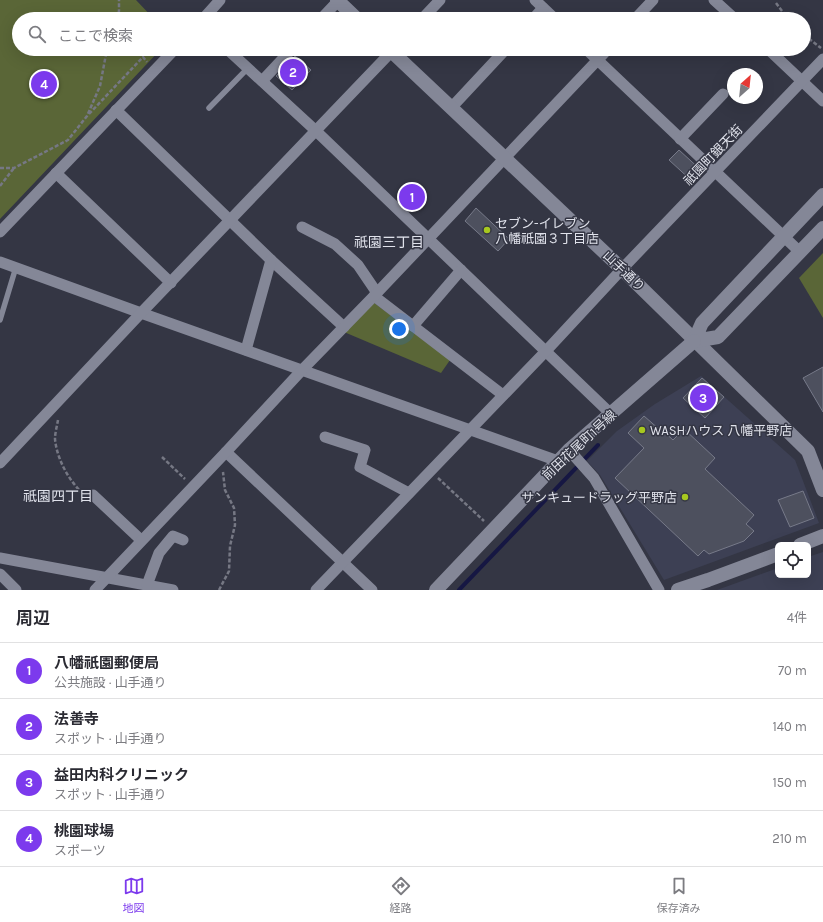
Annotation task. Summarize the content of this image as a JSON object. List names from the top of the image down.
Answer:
{
  "streets": {
    "street": ["祇園町銀天街", "山手通り", "前田花尾町1号線"]
  },
  "crossings": [
    ["祇園町銀天街", "山手通り"],
    ["山手通り", "前田花尾町1号線"]
  ],
  "districts": ["祇園三丁目", "祇園四丁目"],
  "places": ["セブン-イレブン 八幡祇園３丁目店", "WASHハウス 八幡平野店", "サンキュードラッグ平野店"],
  "north": "top right",
  "page": {
    "search": "ここで検索",
    "pins": [
      "2",
      "4",
      "1",
      "3"
    ],
    "heading": ["周辺", "4件"],
    "list": [
      {
        "mark": "1",
        "name": "八幡祇園郵便局",
        "note": "公共施設 · 山手通り",
        "value": "70 m"
      },
      {
        "mark": "2",
        "name": "法善寺",
        "note": "スポット · 山手通り",
        "value": "140 m"
      },
      {
        "mark": "3",
        "name": "益田内科クリニック",
        "note": "スポット · 山手通り",
        "value": "150 m"
      },
      {
        "mark": "4",
        "name": "桃園球場",
        "note": "スポーツ",
        "value": "210 m"
      }
    ],
    "nav": ["地図", "経路", "保存済み"]
  }
}
